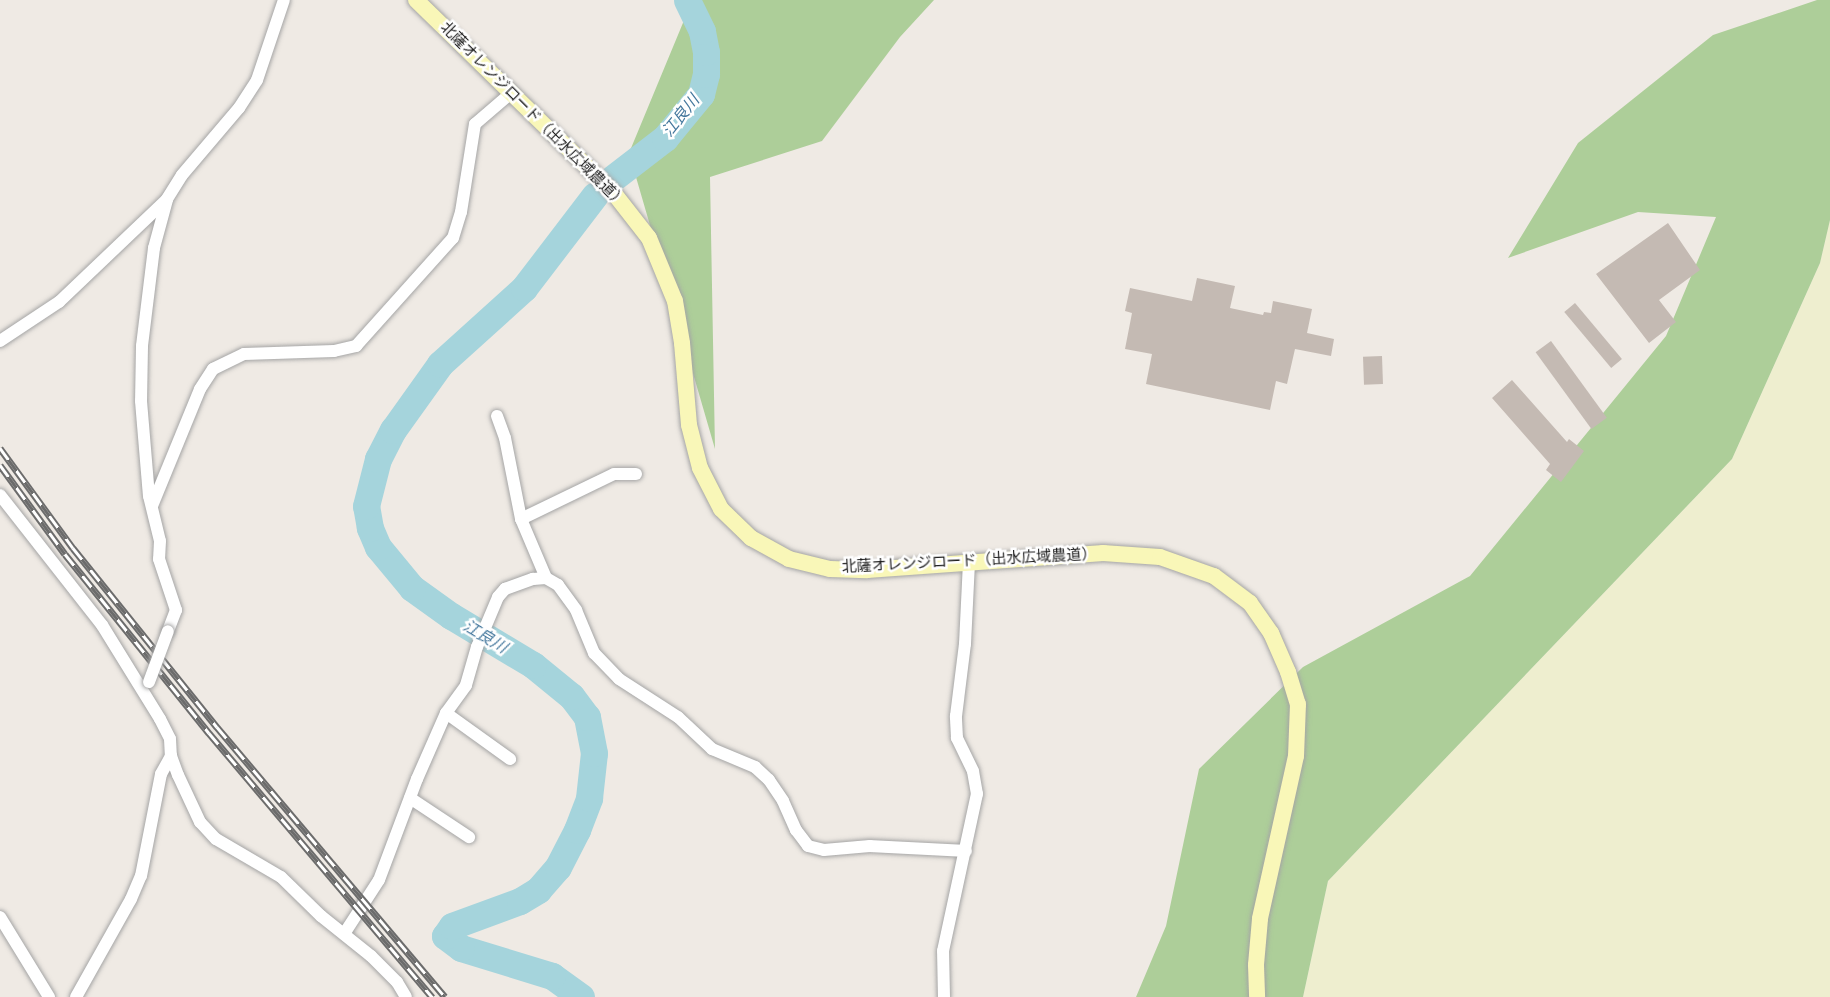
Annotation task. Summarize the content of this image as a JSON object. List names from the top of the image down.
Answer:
{
  "streets": {
    "street": ["北薩オレンジロード（出水広域農道）"]
  },
  "water": ["江良川"]
}
